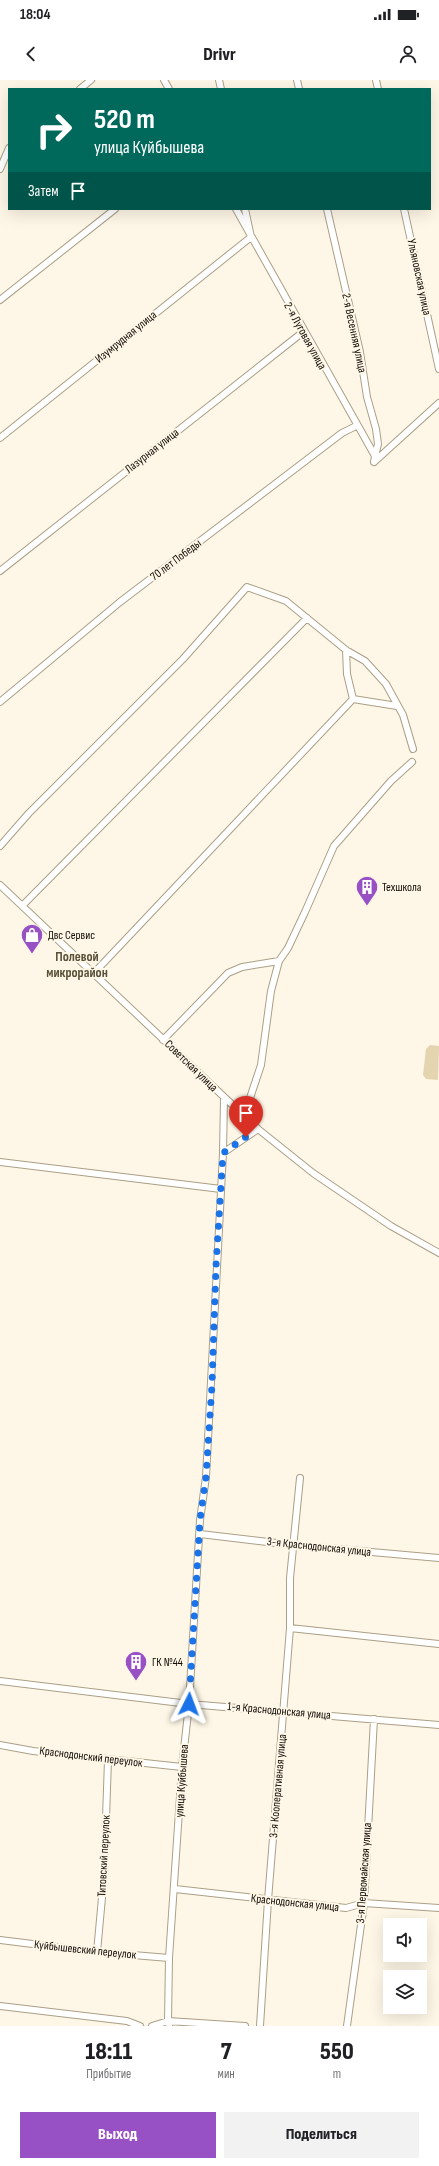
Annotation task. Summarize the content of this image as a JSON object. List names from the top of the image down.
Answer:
{
  "streets": {
    "street": [
      "Ульяновская улица",
      "2-я Весенняя улица",
      "2-я Луговая улица",
      "Изумрудная улица",
      "Лазурная улица",
      "70 лет Победы",
      "Советская улица",
      "3-я Краснодонская улица",
      "1-я Краснодонская улица",
      "Краснодонский переулок",
      "улица Куйбышева",
      "3-я Кооперативная улица",
      "Титовский переулок",
      "3-я Первомайская улица",
      "Краснодонская улица",
      "Куйбышевский переулок"
    ]
  },
  "crossings": [
    ["2-я Весенняя улица", "2-я Луговая улица"],
    ["2-я Луговая улица", "Изумрудная улица"],
    ["2-я Луговая улица", "Лазурная улица"],
    ["2-я Луговая улица", "70 лет Победы"],
    ["Советская улица", "улица Куйбышева"],
    ["3-я Краснодонская улица", "улица Куйбышева"],
    ["3-я Краснодонская улица", "3-я Кооперативная улица"],
    ["1-я Краснодонская улица", "улица Куйбышева"],
    ["1-я Краснодонская улица", "3-я Кооперативная улица"],
    ["1-я Краснодонская улица", "3-я Первомайская улица"],
    ["Краснодонский переулок", "улица Куйбышева"],
    ["Краснодонский переулок", "Титовский переулок"],
    ["улица Куйбышева", "Краснодонская улица"],
    ["улица Куйбышева", "Куйбышевский переулок"],
    ["3-я Кооперативная улица", "Краснодонская улица"],
    ["Титовский переулок", "Куйбышевский переулок"],
    ["3-я Первомайская улица", "Краснодонская улица"]
  ],
  "districts": ["Полевой микрорайон"],
  "places": {
    "building": ["Техшкола", "ГК №44"],
    "shop": ["Двс Сервис"]
  },
  "page": {
    "status": "18:04",
    "header": "Drivr",
    "turn": ["520 m", "улица Куйбышева"],
    "then": "Затем",
    "eta": [
      "18:11",
      "Прибытие",
      "7",
      "мин",
      "550",
      "m"
    ],
    "buttons": ["Выход", "Поделиться"]
  }
}
